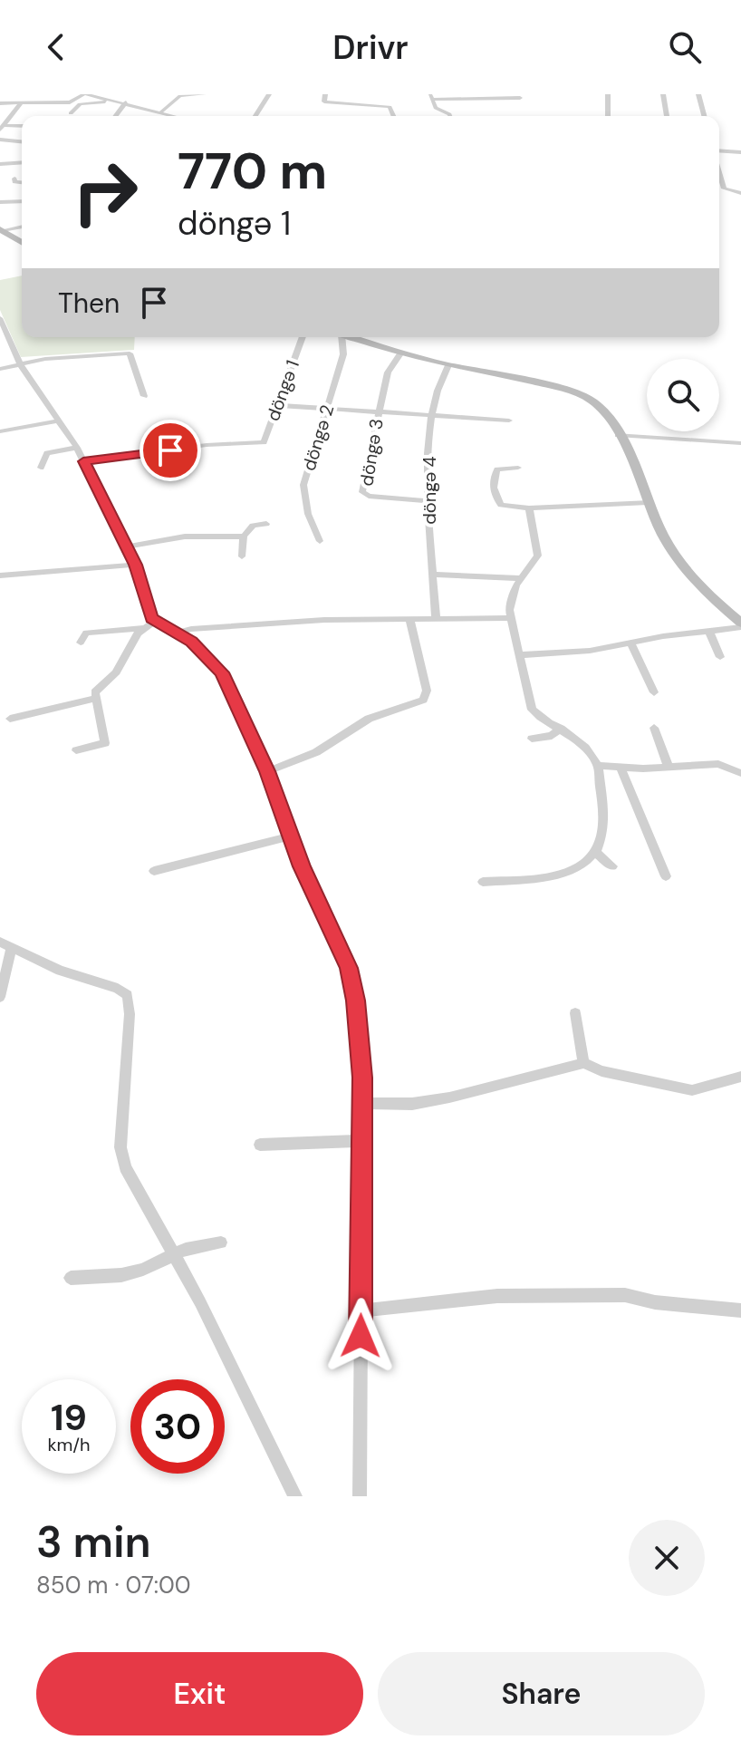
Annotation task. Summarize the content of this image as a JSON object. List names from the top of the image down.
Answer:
{
  "streets": {
    "street": [
      "döngə 1",
      "döngə 2",
      "döngə 3",
      "döngə 4"
    ]
  },
  "crossings": [
    ["döngə 3", "döngə 4"]
  ],
  "page": {
    "header": "Drivr",
    "turn": ["770 m", "döngə 1"],
    "then": "Then",
    "speed": "19 km/h",
    "limit": "30",
    "heading": ["3 min", "850 m · 07:00"],
    "buttons": ["Exit", "Share"]
  }
}
